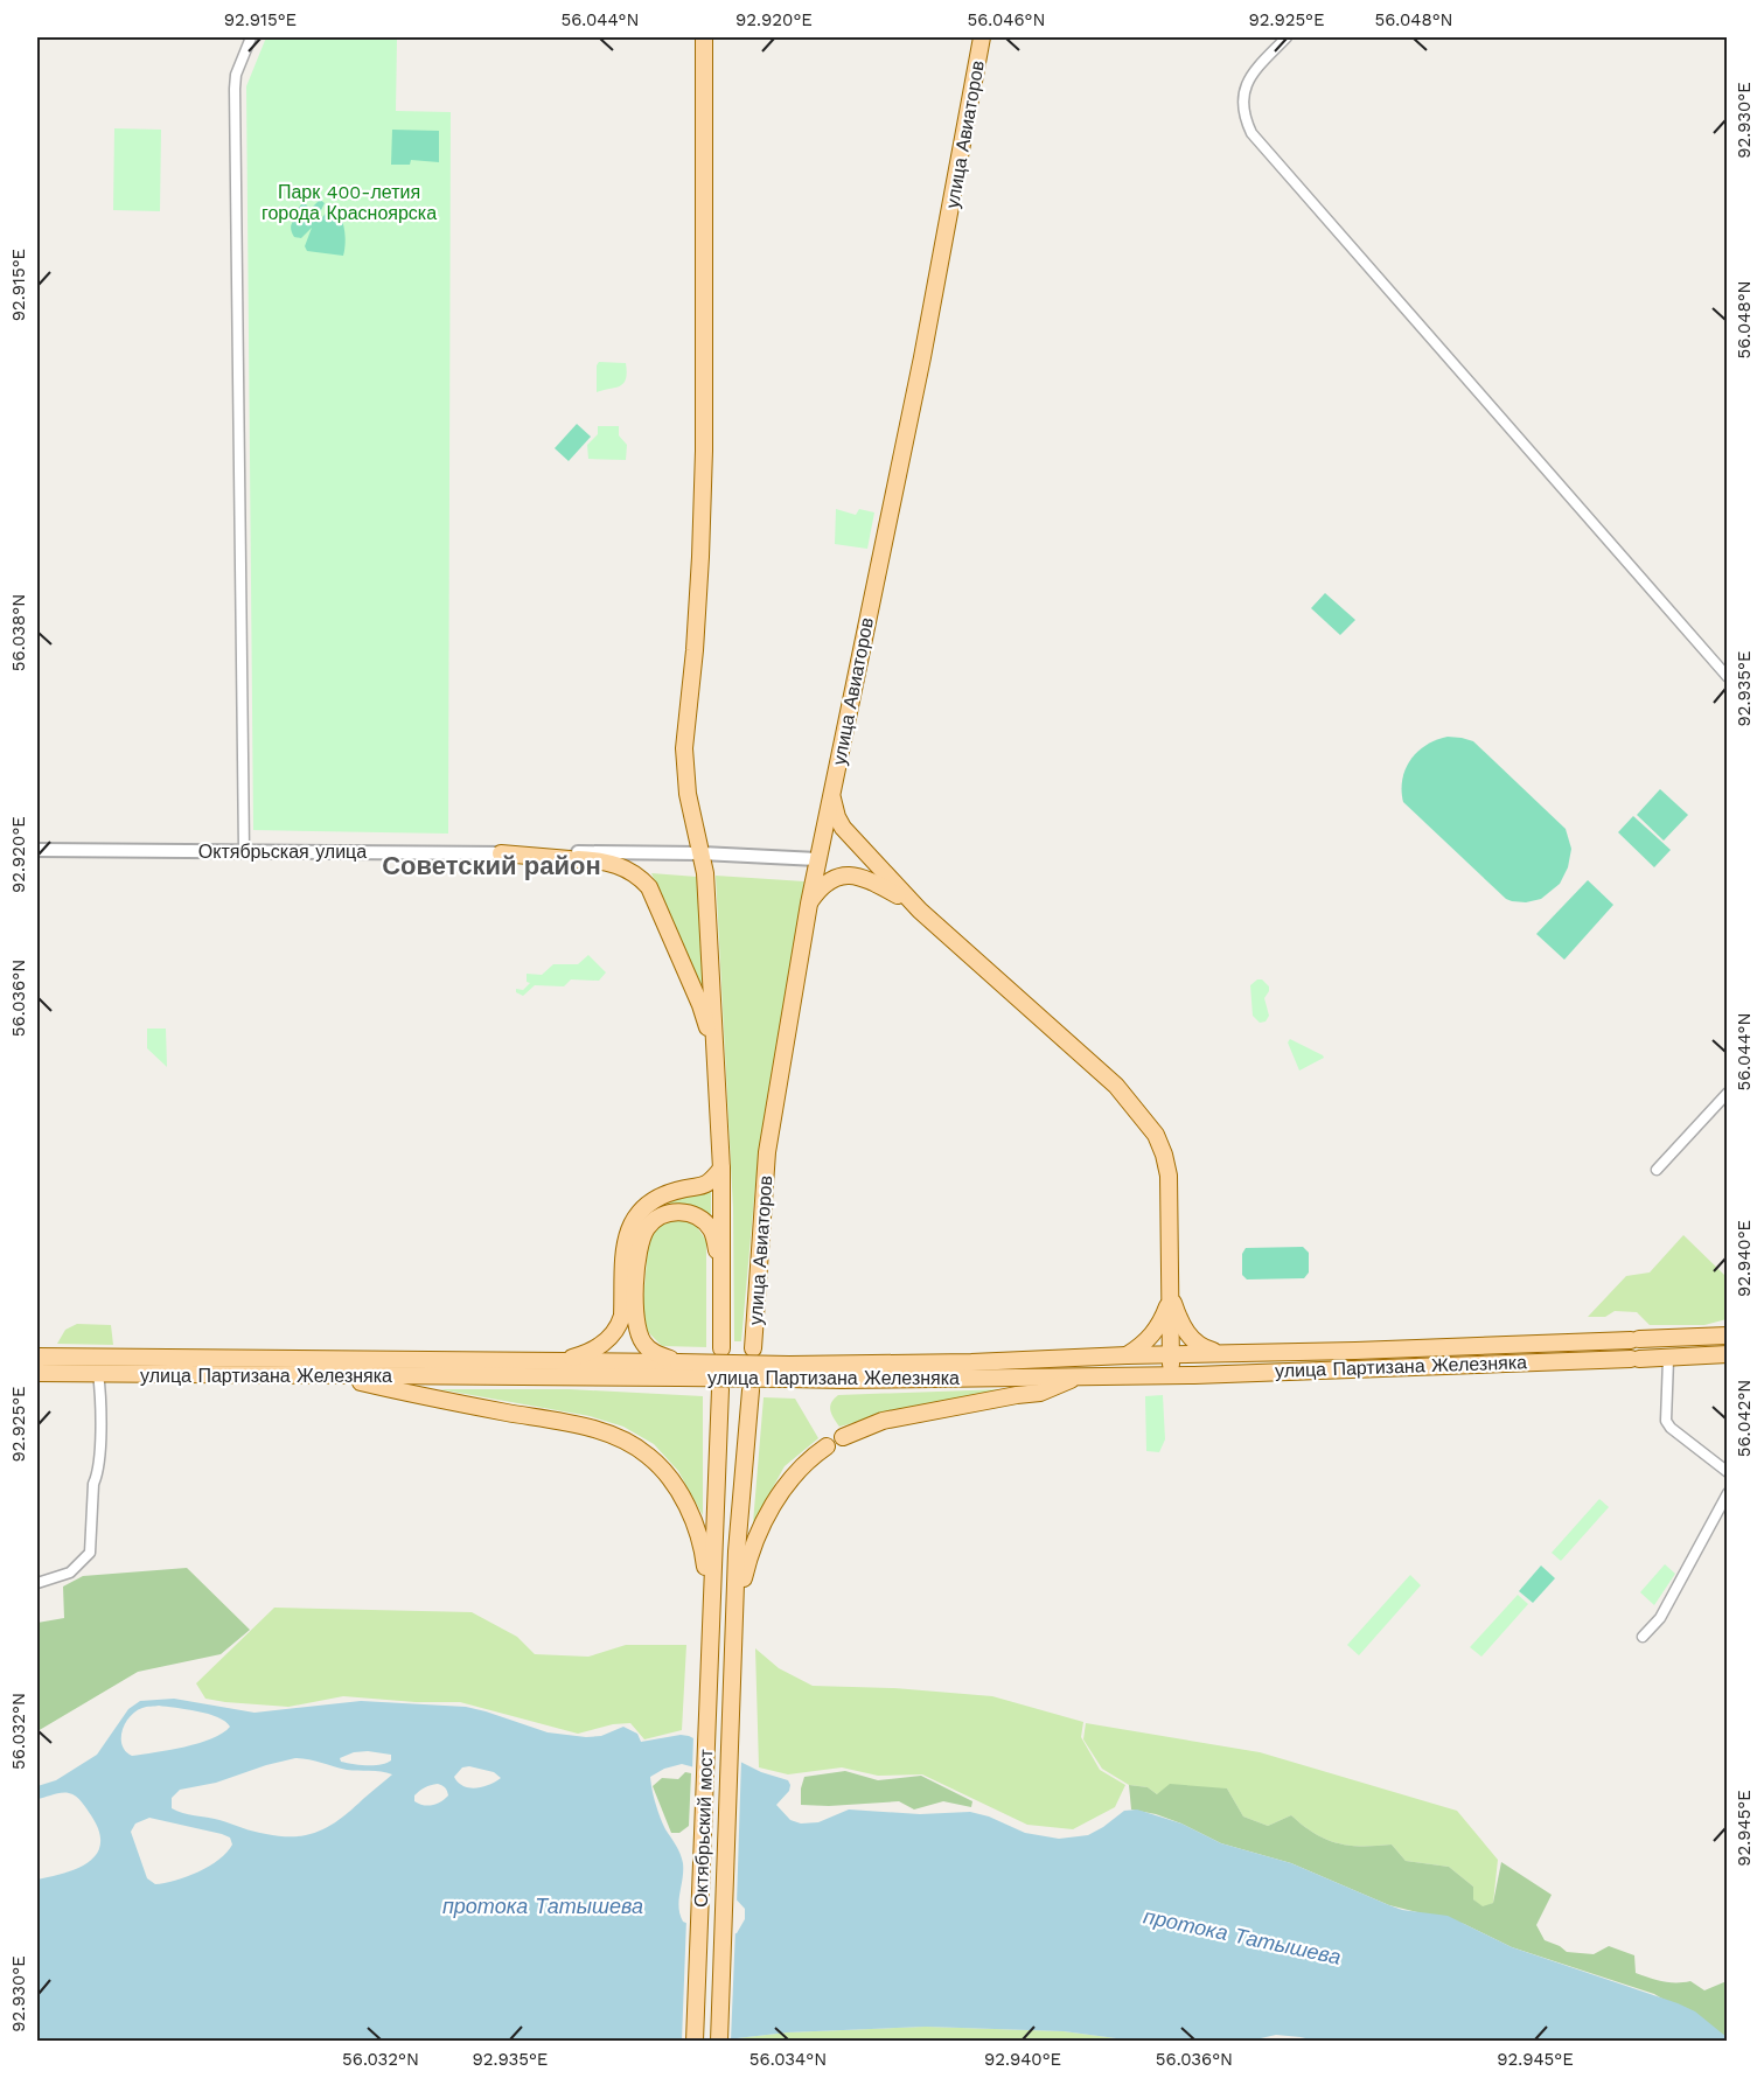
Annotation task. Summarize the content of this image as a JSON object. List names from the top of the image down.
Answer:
{
  "streets": {
    "main road": ["улица Авиаторов", "улица Партизана Железняка", "Октябрьский мост"],
    "street": ["Октябрьская улица"]
  },
  "districts": ["Советский район"],
  "water": ["протока Татышева"],
  "parks": ["Парк 400-летия города Красноярска"],
  "coordinates": [
    "92.915°E",
    "56.044°N",
    "92.920°E",
    "56.046°N",
    "92.925°E",
    "56.048°N",
    "92.930°E",
    "56.038°N",
    "92.935°E",
    "56.036°N",
    "92.940°E",
    "56.042°N",
    "56.032°N",
    "92.945°E",
    "56.034°N"
  ]
}
